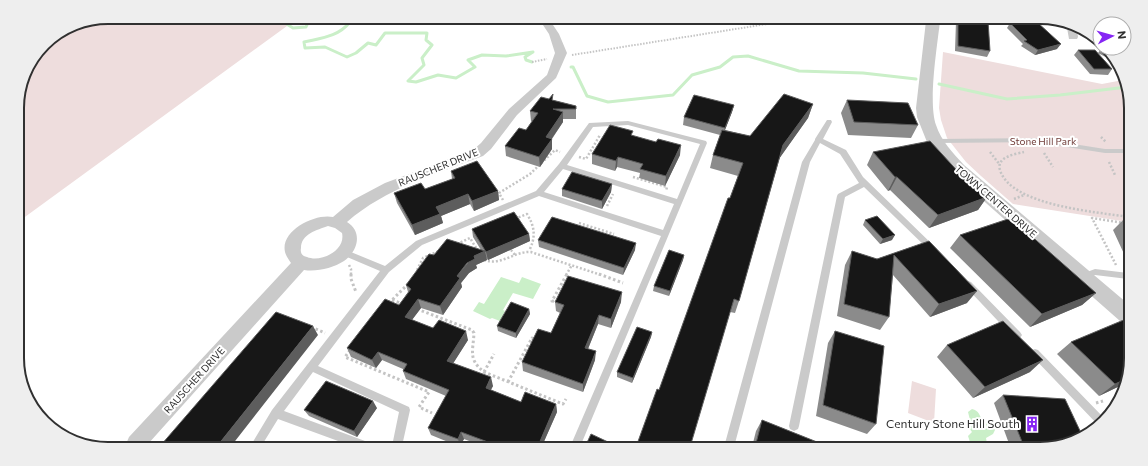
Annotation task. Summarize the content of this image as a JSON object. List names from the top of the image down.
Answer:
{
  "streets": {
    "street": ["RAUSCHER DRIVE", "TOWN CENTER DRIVE"]
  },
  "parks": ["Stone Hill Park"],
  "places": {
    "building": ["Century Stone Hill South"]
  },
  "north": "right"
}
